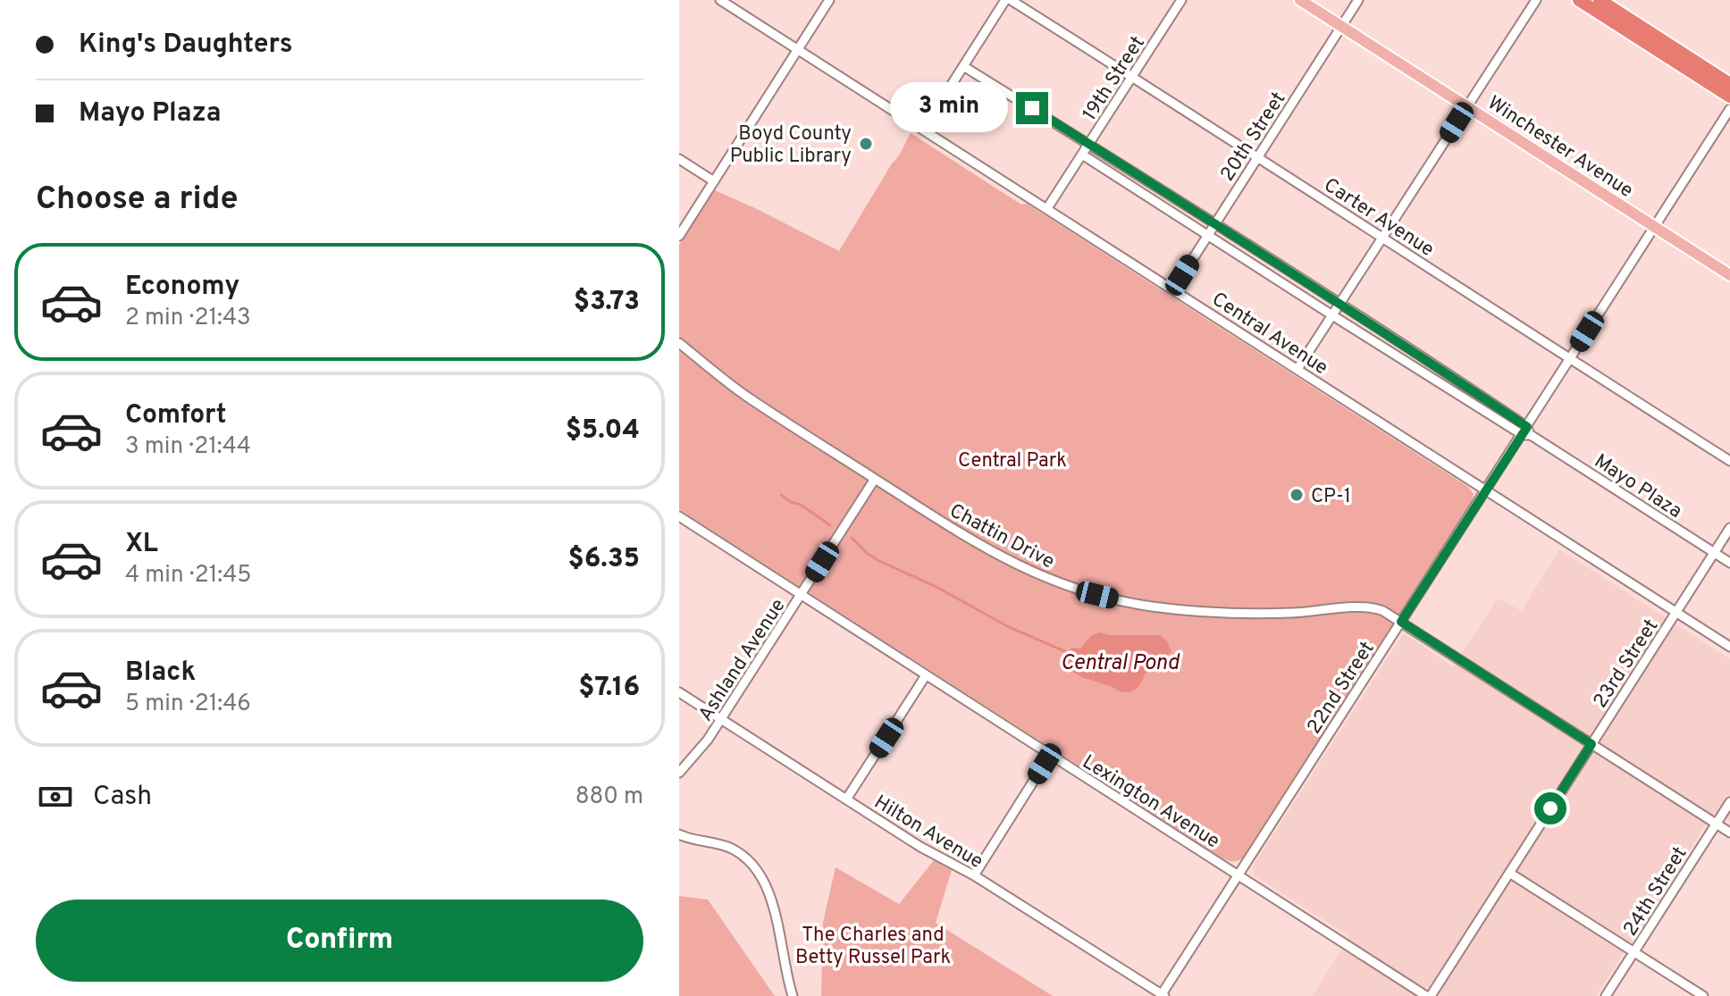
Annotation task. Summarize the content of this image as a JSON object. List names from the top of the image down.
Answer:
{
  "streets": {
    "main road": ["Winchester Avenue"],
    "street": [
      "19th Street",
      "20th Street",
      "Carter Avenue",
      "Central Avenue",
      "Mayo Plaza",
      "Chattin Drive",
      "Ashland Avenue",
      "23rd Street",
      "22nd Street",
      "Lexington Avenue",
      "Hilton Avenue",
      "24th Street"
    ]
  },
  "crossings": [
    ["19th Street", "Carter Avenue"],
    ["19th Street", "Central Avenue"],
    ["19th Street", "Mayo Plaza"],
    ["20th Street", "Winchester Avenue"],
    ["20th Street", "Carter Avenue"],
    ["20th Street", "Central Avenue"],
    ["20th Street", "Mayo Plaza"],
    ["Winchester Avenue", "22nd Street"],
    ["Carter Avenue", "22nd Street"],
    ["Central Avenue", "23rd Street"],
    ["Central Avenue", "22nd Street"],
    ["Mayo Plaza", "23rd Street"],
    ["Mayo Plaza", "22nd Street"],
    ["Chattin Drive", "Ashland Avenue"],
    ["Chattin Drive", "23rd Street"],
    ["Chattin Drive", "22nd Street"],
    ["Chattin Drive", "24th Street"],
    ["Ashland Avenue", "Lexington Avenue"],
    ["Ashland Avenue", "Hilton Avenue"],
    ["23rd Street", "Lexington Avenue"],
    ["22nd Street", "Lexington Avenue"],
    ["22nd Street", "Hilton Avenue"]
  ],
  "water": ["Central Pond"],
  "parks": ["Central Park", "The Charles and Betty Russel Park"],
  "places": ["Boyd County Public Library", "CP-1"],
  "page": {
    "banner": ["King's Daughters", "Mayo Plaza"],
    "bubble": "3 min",
    "heading": "Choose a ride",
    "list": [
      {
        "name": "Economy",
        "note": "2 min · 21:43",
        "value": "$3.73"
      },
      {
        "name": "Comfort",
        "note": "3 min · 21:44",
        "value": "$5.04"
      },
      {
        "name": "XL",
        "note": "4 min · 21:45",
        "value": "$6.35"
      },
      {
        "name": "Black",
        "note": "5 min · 21:46",
        "value": "$7.16"
      }
    ],
    "pay": ["Cash", "880 m"],
    "buttons": "Confirm"
  }
}
